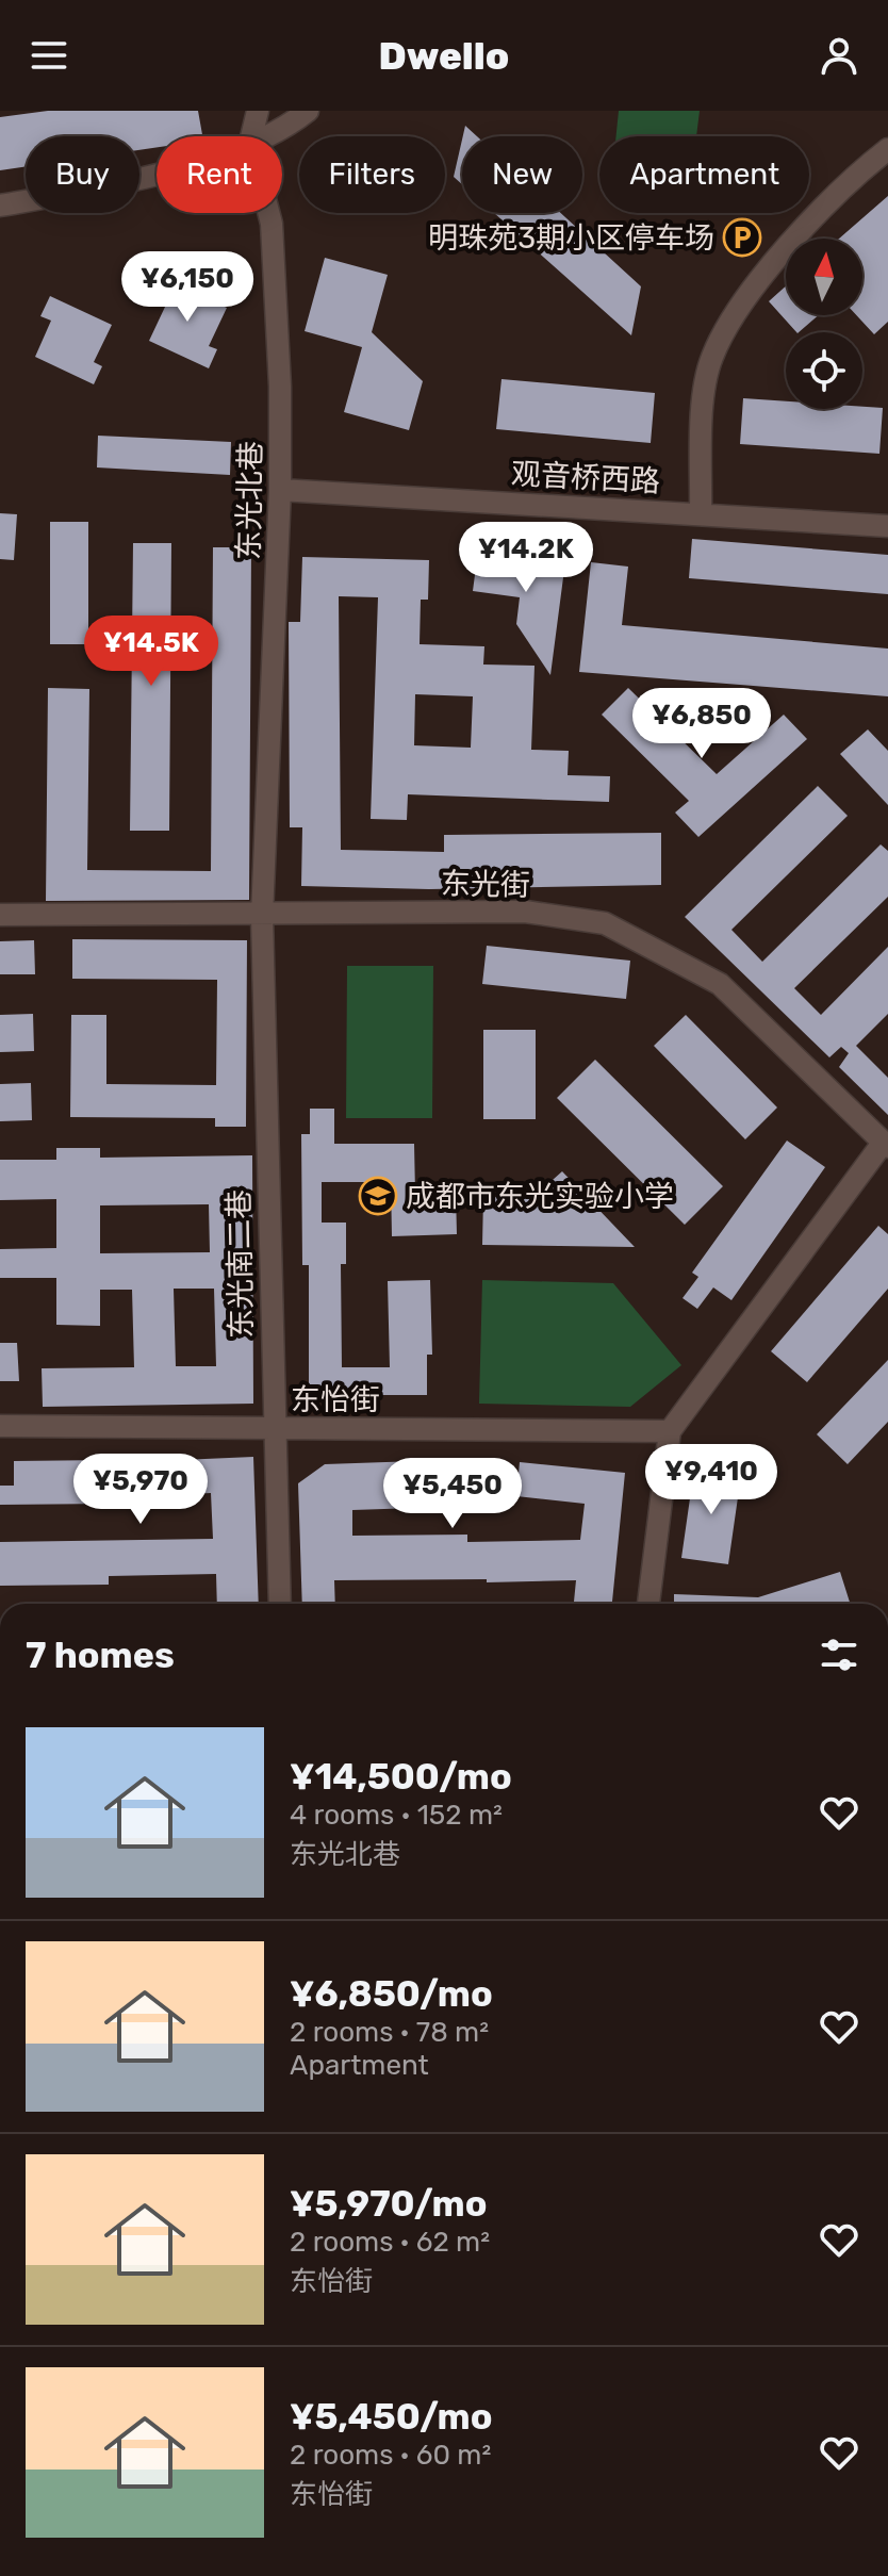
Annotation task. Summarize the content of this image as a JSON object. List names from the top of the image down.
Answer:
{
  "streets": {
    "street": [
      "观音桥西路",
      "东光北巷",
      "东光街",
      "东光南二巷",
      "东怡街"
    ]
  },
  "crossings": [
    ["观音桥西路", "东光北巷"],
    ["东光北巷", "东光街"],
    ["东光北巷", "东光南二巷"],
    ["东光街", "东光南二巷"],
    ["东光南二巷", "东怡街"]
  ],
  "places": {
    "parking": ["明珠苑3期小区停车场"],
    "school or university": ["成都市东光实验小学"]
  },
  "north": "top",
  "page": {
    "header": "Dwello",
    "chip": [
      "Buy",
      "Rent",
      "Filters",
      "New",
      "Apartment"
    ],
    "price": [
      "¥6,150",
      "¥14.2K",
      "¥14.5K",
      "¥6,850",
      "¥9,410",
      "¥5,970",
      "¥5,450"
    ],
    "heading": "7 homes",
    "list": [
      {
        "name": "¥14,500/mo",
        "note": "4 rooms · 152 m² · 东光北巷"
      },
      {
        "name": "¥6,850/mo",
        "note": "2 rooms · 78 m² · Apartment"
      },
      {
        "name": "¥5,970/mo",
        "note": "2 rooms · 62 m² · 东怡街"
      },
      {
        "name": "¥5,450/mo",
        "note": "2 rooms · 60 m² · 东怡街"
      }
    ]
  }
}
